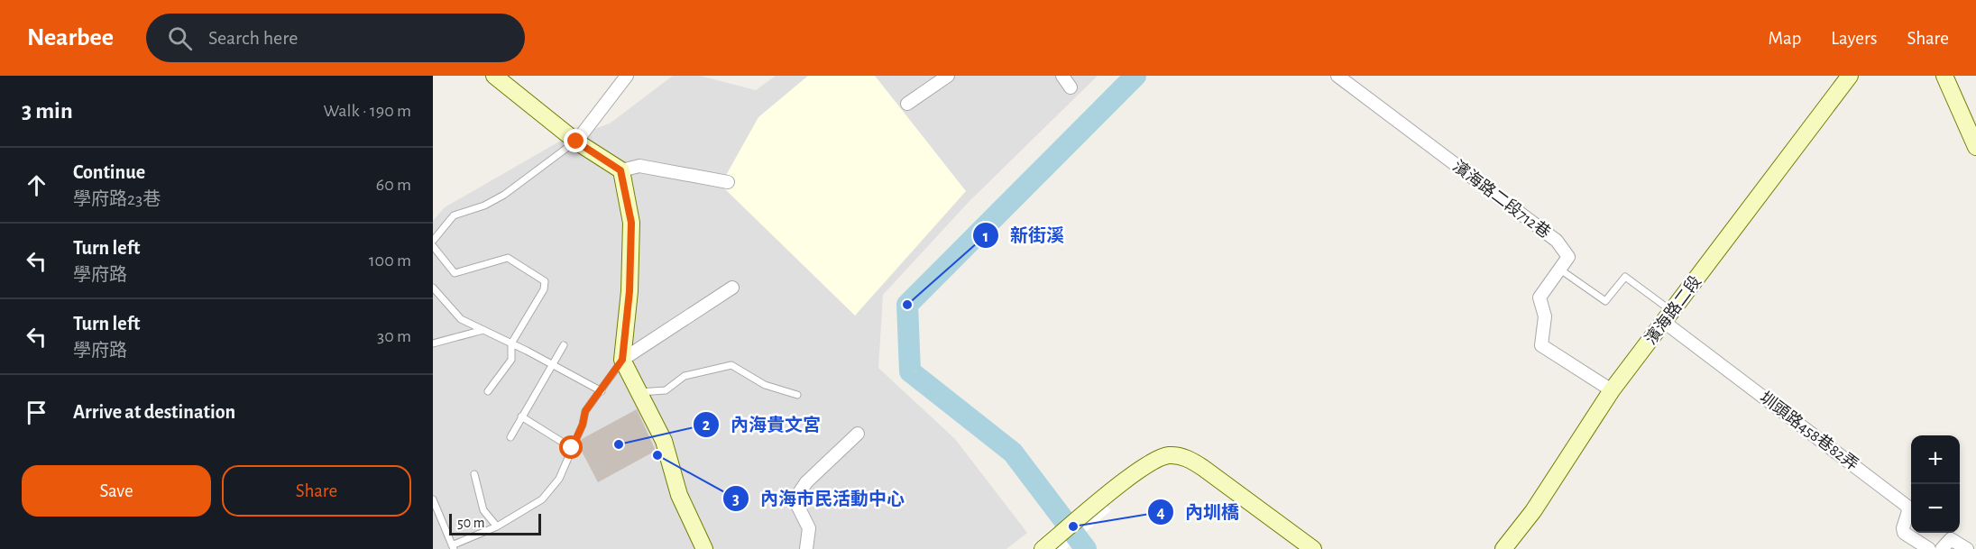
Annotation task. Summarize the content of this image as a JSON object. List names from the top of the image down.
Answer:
{
  "streets": {
    "street": ["濱海路二段712巷", "濱海路二段", "圳頭路458巷82弄"]
  },
  "crossings": [
    ["濱海路二段", "圳頭路458巷82弄"]
  ],
  "places": [
    "新街溪",
    "內海貴文宮",
    "內海市民活動中心",
    "內圳橋"
  ],
  "scale_bar": "50 m",
  "page": {
    "header": "Nearbee",
    "search": "Search here",
    "nav": ["Map", "Layers", "Share"],
    "heading": ["3 min", "Walk · 190 m"],
    "list": [
      ["Continue", "學府路23巷", "60 m"],
      ["Turn left", "學府路", "100 m"],
      ["Turn left", "學府路", "30 m"],
      "Arrive at destination"
    ],
    "map_buttons": ["+", "−"],
    "buttons": ["Save", "Share"],
    "scale": "50 m"
  }
}
